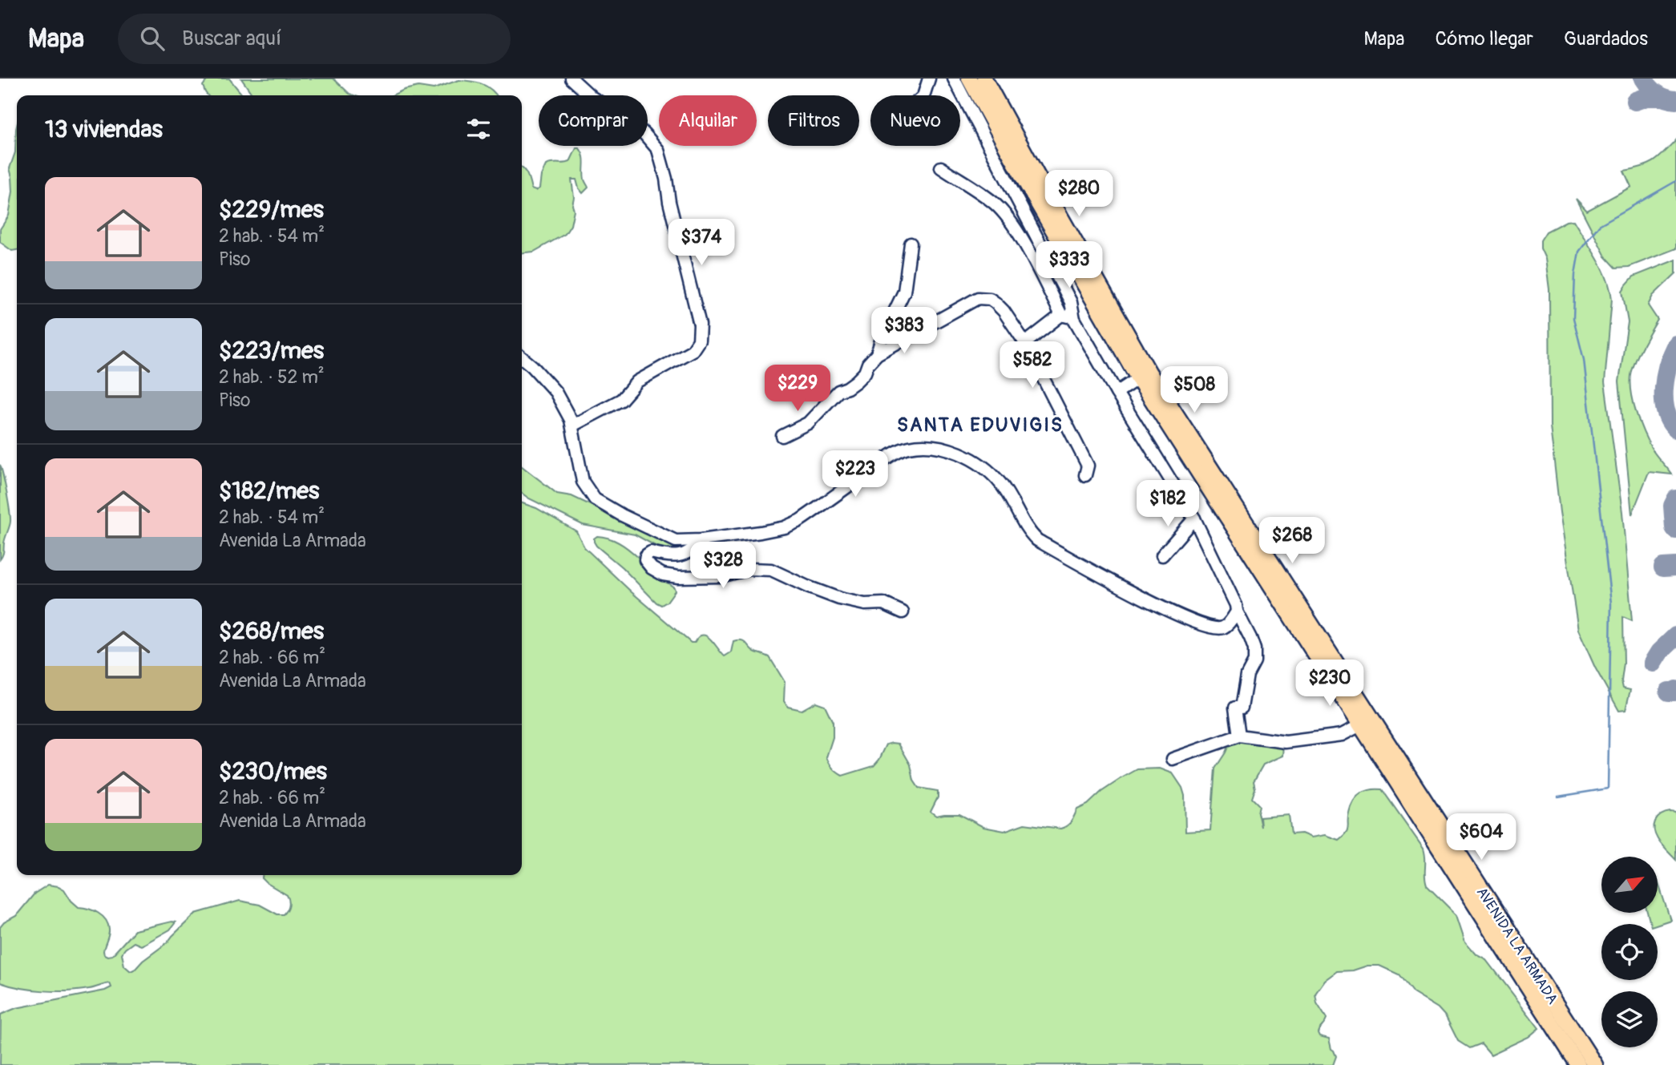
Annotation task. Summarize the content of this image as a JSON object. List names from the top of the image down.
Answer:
{
  "streets": {
    "main road": ["AVENIDA LA ARMADA"]
  },
  "districts": ["SANTA EDUVIGIS"],
  "north": "top right",
  "page": {
    "header": "Mapa",
    "search": "Buscar aquí",
    "nav": ["Mapa", "Cómo llegar", "Guardados"],
    "chip": [
      "Comprar",
      "Alquilar",
      "Filtros",
      "Nuevo"
    ],
    "heading": "13 viviendas",
    "list": [
      {
        "name": "$229/mes",
        "note": "2 hab. · 54 m² · Piso"
      },
      {
        "name": "$223/mes",
        "note": "2 hab. · 52 m² · Piso"
      },
      {
        "name": "$182/mes",
        "note": "2 hab. · 54 m² · Avenida La Armada"
      },
      {
        "name": "$268/mes",
        "note": "2 hab. · 66 m² · Avenida La Armada"
      },
      {
        "name": "$230/mes",
        "note": "2 hab. · 66 m² · Avenida La Armada"
      }
    ],
    "price": [
      "$280",
      "$374",
      "$333",
      "$383",
      "$582",
      "$229",
      "$508",
      "$223",
      "$182",
      "$268",
      "$328",
      "$230",
      "$604"
    ]
  }
}
